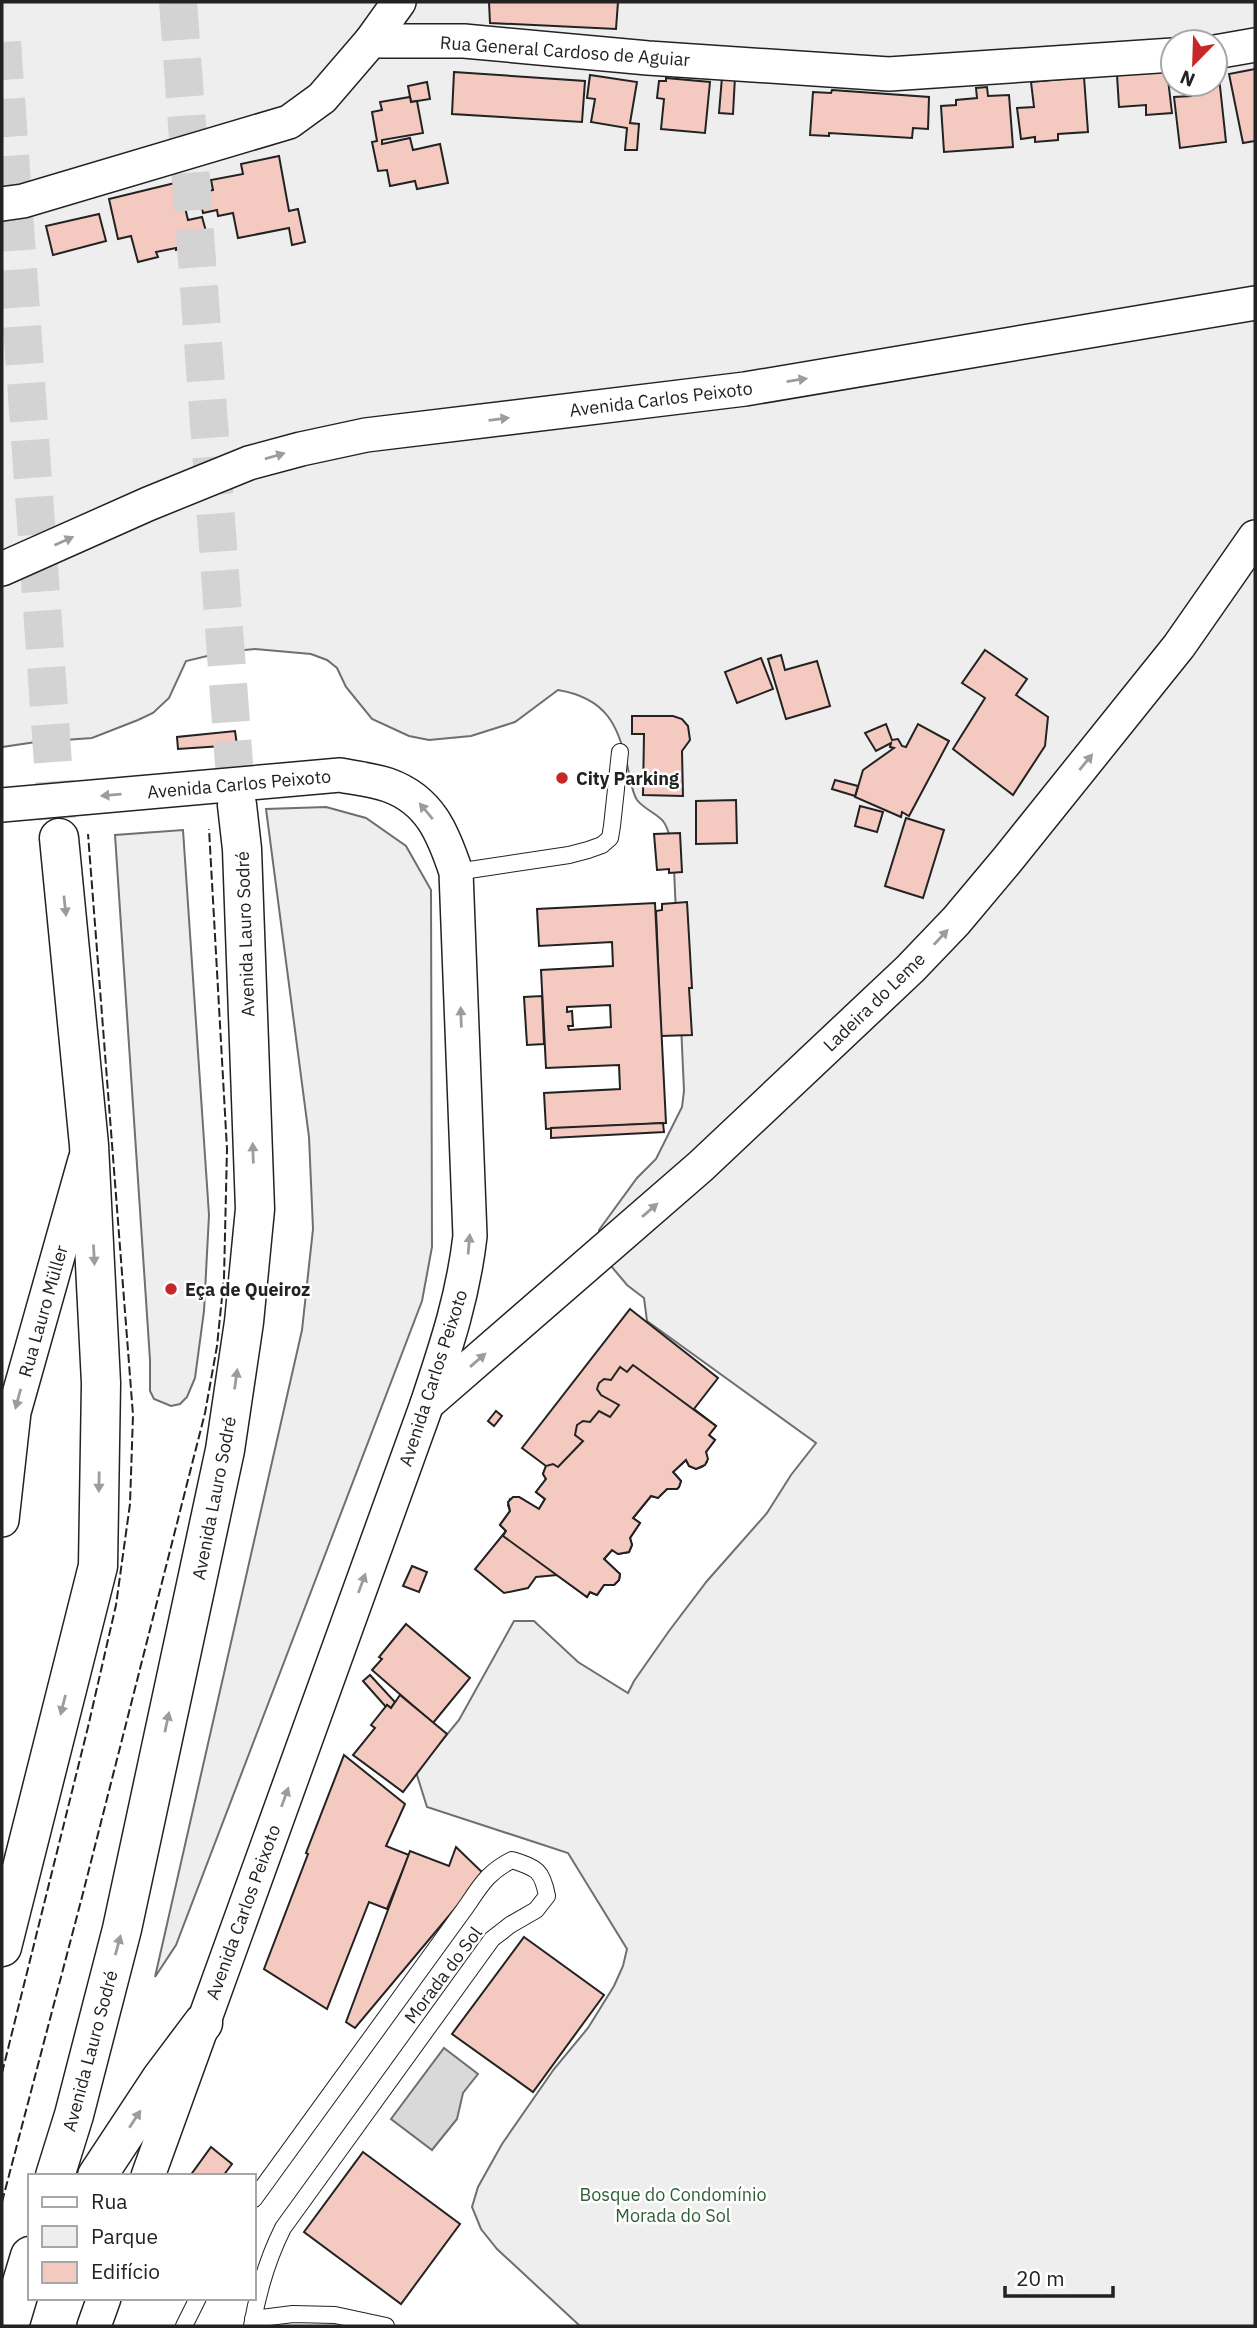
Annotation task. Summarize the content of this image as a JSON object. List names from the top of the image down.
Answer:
{
  "streets": {
    "highway": ["Avenida Lauro Sodré"],
    "street": [
      "Rua General Cardoso de Aguiar",
      "Avenida Carlos Peixoto",
      "Ladeira do Leme",
      "Rua Lauro Müller"
    ],
    "lane": ["Morada do Sol"]
  },
  "crossings": [
    ["Avenida Carlos Peixoto", "Ladeira do Leme"]
  ],
  "one_way": ["Ladeira do Leme", "Rua Lauro Müller"],
  "parks": ["Bosque do Condomínio Morada do Sol"],
  "places": ["City Parking", "Eça de Queiroz"],
  "legend": ["Rua", "Parque", "Edifício"],
  "scale_bar": "20 m",
  "north": "bottom left"
}
